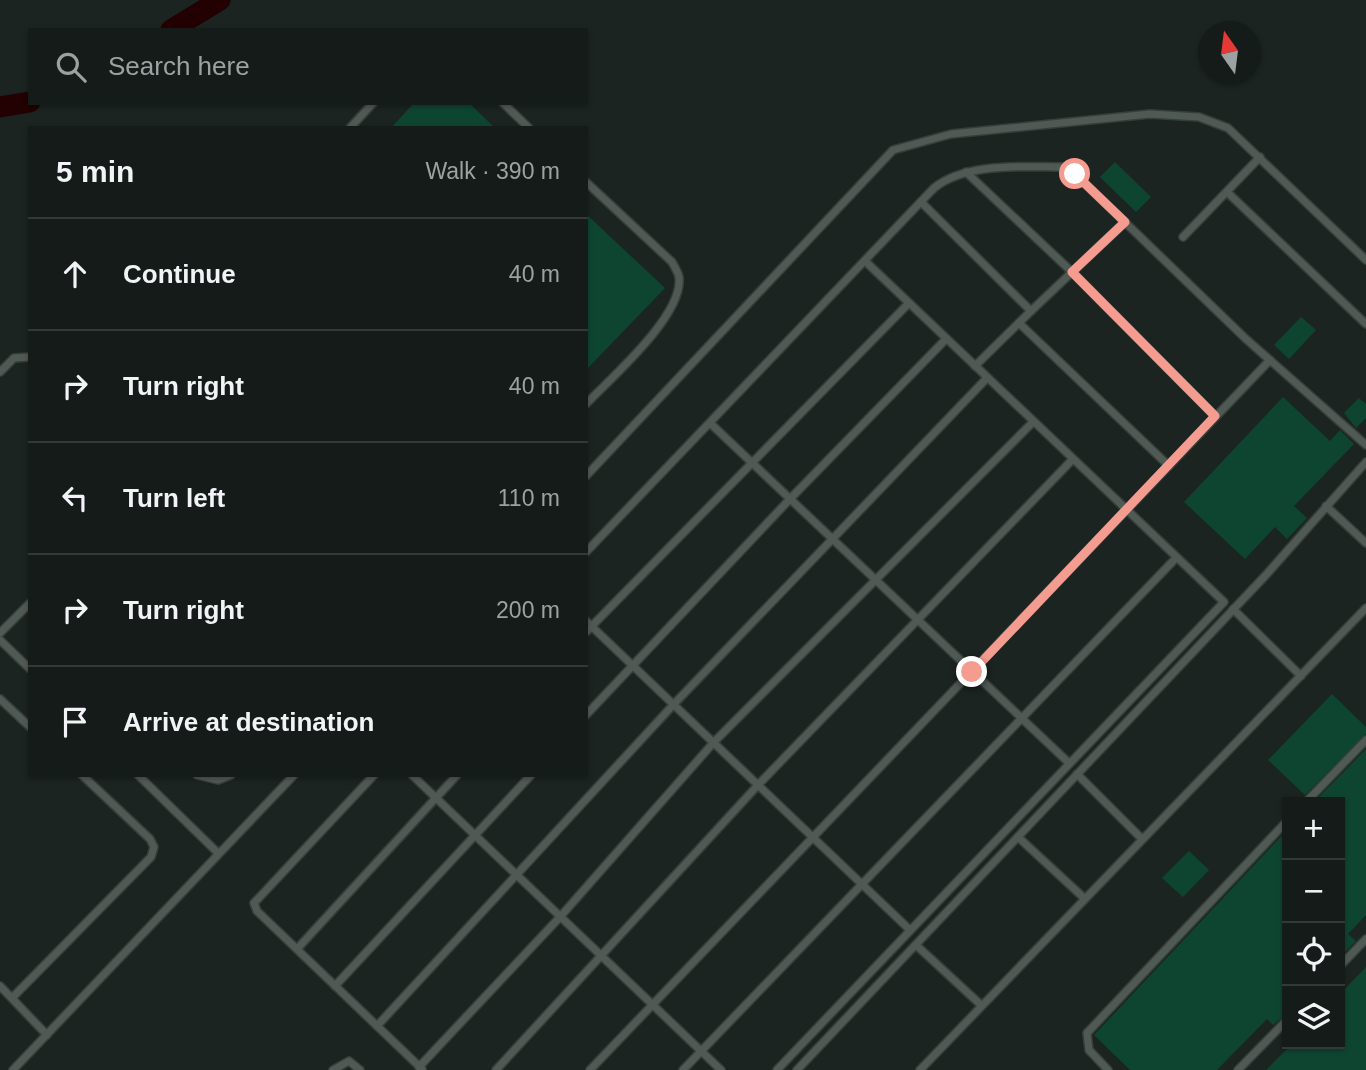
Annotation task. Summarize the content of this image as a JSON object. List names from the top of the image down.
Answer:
{
  "north": "top",
  "page": {
    "search": "Search here",
    "heading": ["5 min", "Walk · 390 m"],
    "list": [
      ["Continue", "40 m"],
      ["Turn right", "40 m"],
      ["Turn left", "110 m"],
      ["Turn right", "200 m"],
      "Arrive at destination"
    ],
    "map_buttons": ["+", "−"]
  }
}
